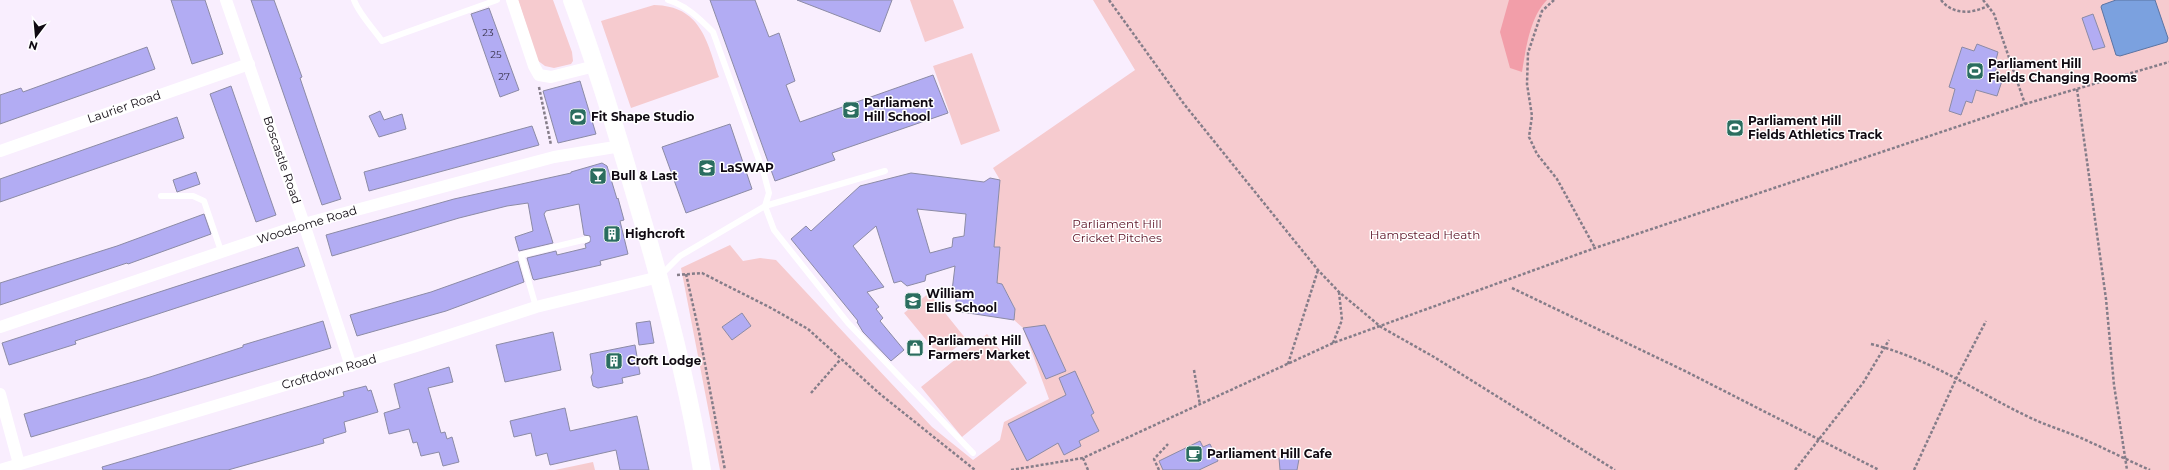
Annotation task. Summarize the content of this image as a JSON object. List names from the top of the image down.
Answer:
{
  "streets": {
    "street": [
      "Laurier Road",
      "Boscastle Road",
      "Woodsome Road",
      "Croftdown Road"
    ]
  },
  "crossings": [
    ["Laurier Road", "Boscastle Road"],
    ["Boscastle Road", "Woodsome Road"],
    ["Boscastle Road", "Croftdown Road"]
  ],
  "parks": ["Parliament Hill Cricket Pitches", "Hampstead Heath"],
  "places": {
    "sports": ["Parliament Hill Fields Changing Rooms", "Fit Shape Studio", "Parliament Hill Fields Athletics Track"],
    "school or university": ["Parliament Hill School", "LaSWAP", "William Ellis School"],
    "bar": ["Bull & Last"],
    "building": ["Highcroft", "Croft Lodge"],
    "shop": ["Parliament Hill Farmers' Market"],
    "cafe": ["Parliament Hill Cafe"]
  },
  "house_numbers": ["23", "25", "27"],
  "north": "bottom"
}
